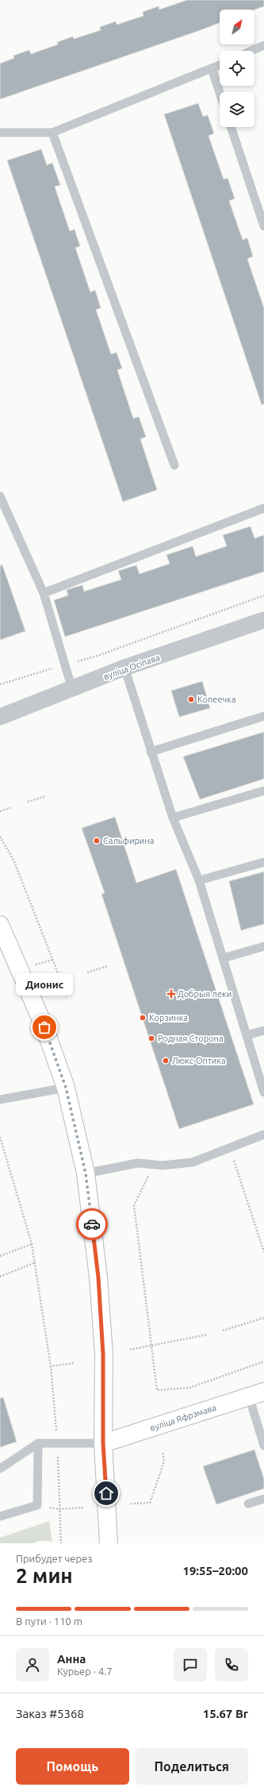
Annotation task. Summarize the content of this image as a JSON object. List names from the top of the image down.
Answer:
{
  "streets": {
    "main road": ["вуліца Яфрэмава"],
    "street": ["вуліца Осіпава"]
  },
  "places": {
    "other": [
      "Копеечка",
      "Сальфирина",
      "Корзинка",
      "Дионис",
      "Родная Сторона",
      "Люкс-Оптика"
    ],
    "health": ["Добрыя леки"]
  },
  "north": "top right",
  "page": {
    "bubble": "Дионис",
    "heading": ["2 мин", "Прибудет через", "19:55–20:00"],
    "panel": [
      "Анна",
      "Курьер · 4.7",
      "Заказ #5368",
      "15.67 Br"
    ],
    "bar": "В пути · 110 m",
    "buttons": ["Помощь", "Поделиться"]
  }
}
